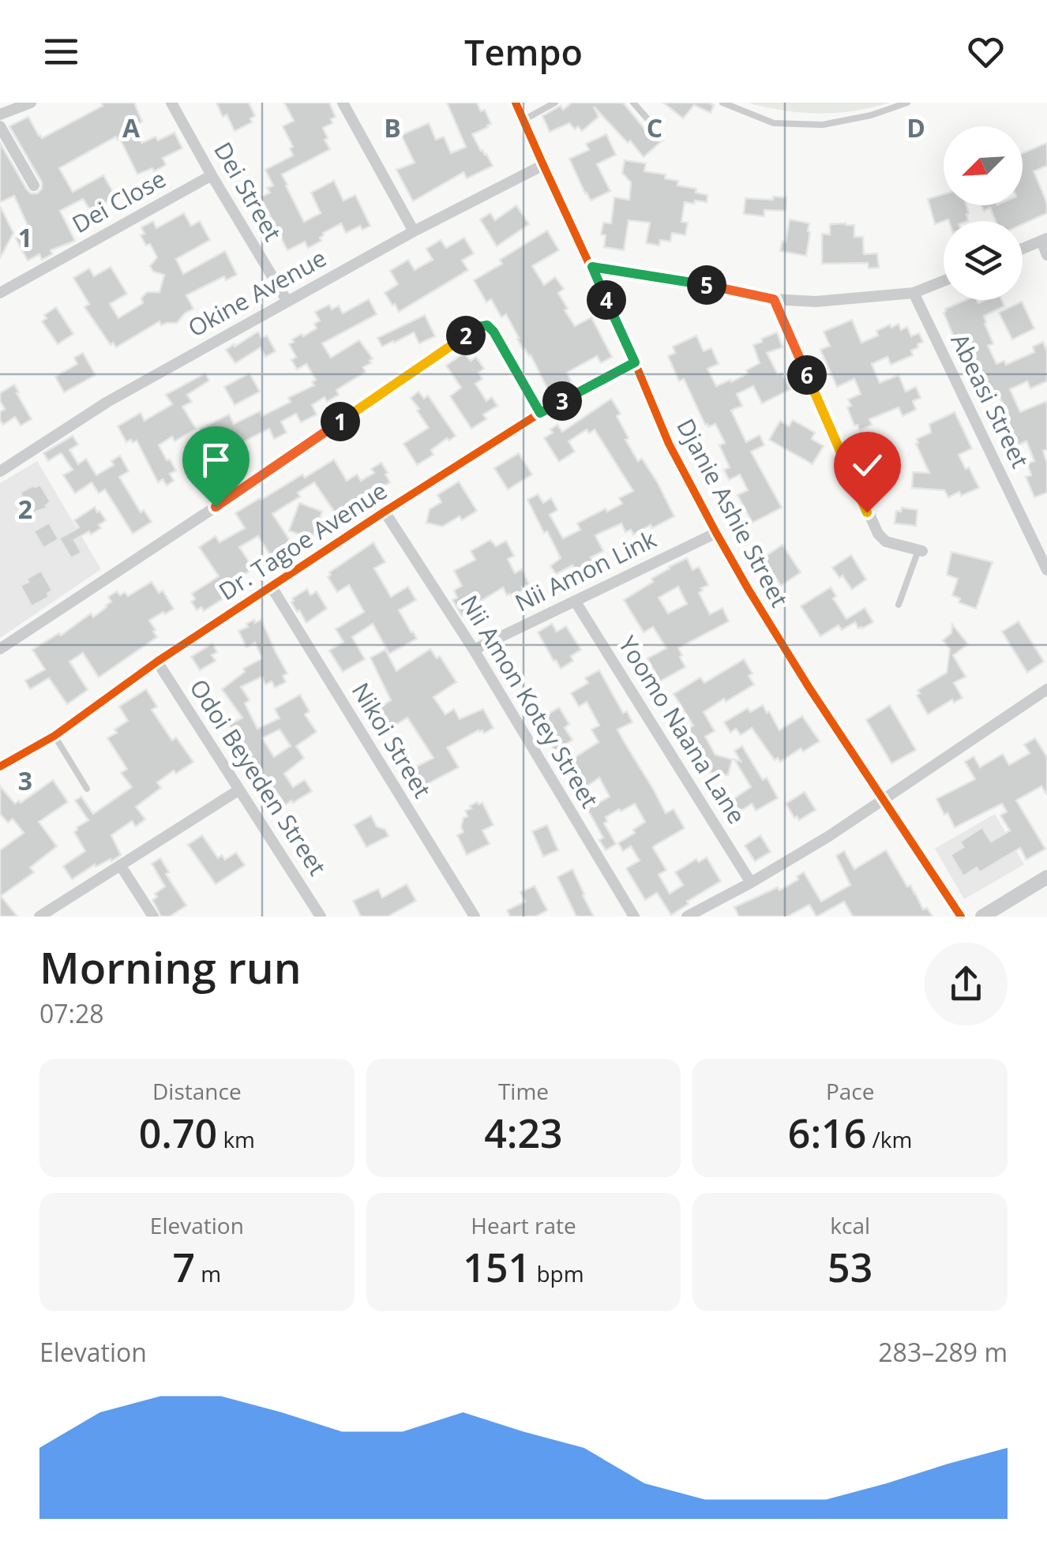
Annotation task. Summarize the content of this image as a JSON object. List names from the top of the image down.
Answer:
{
  "streets": {
    "street": [
      "Dei Street",
      "Dei Close",
      "Okine Avenue",
      "Abeasi Street",
      "Djanie Ashie Street",
      "Dr. Tagoe Avenue",
      "Nii Amon Link",
      "Nii Amon Kotey Street",
      "Yoomo Naana Lane",
      "Nikoi Street",
      "Odoi Beyeden Street"
    ]
  },
  "crossings": [
    ["Dei Street", "Dei Close"],
    ["Dei Street", "Okine Avenue"],
    ["Okine Avenue", "Djanie Ashie Street"],
    ["Djanie Ashie Street", "Dr. Tagoe Avenue"],
    ["Djanie Ashie Street", "Nii Amon Link"],
    ["Dr. Tagoe Avenue", "Nii Amon Kotey Street"],
    ["Dr. Tagoe Avenue", "Nikoi Street"],
    ["Dr. Tagoe Avenue", "Odoi Beyeden Street"],
    ["Nii Amon Link", "Nii Amon Kotey Street"],
    ["Nii Amon Link", "Yoomo Naana Lane"]
  ],
  "north": "bottom left",
  "page": {
    "header": "Tempo",
    "pins": [
      "5",
      "4",
      "2",
      "6",
      "3",
      "1"
    ],
    "heading": ["Morning run", "07:28"],
    "stats": [
      ["Distance", "0.70 km"],
      ["Time", "4:23"],
      ["Pace", "6:16 /km"],
      ["Elevation", "7 m"],
      ["Heart rate", "151 bpm"],
      ["kcal", "53"]
    ],
    "chart": ["Elevation", "283–289 m"]
  },
  "grid": {
    "columns": [
      "A",
      "B",
      "C",
      "D"
    ],
    "rows": ["1", "2", "3"]
  }
}
